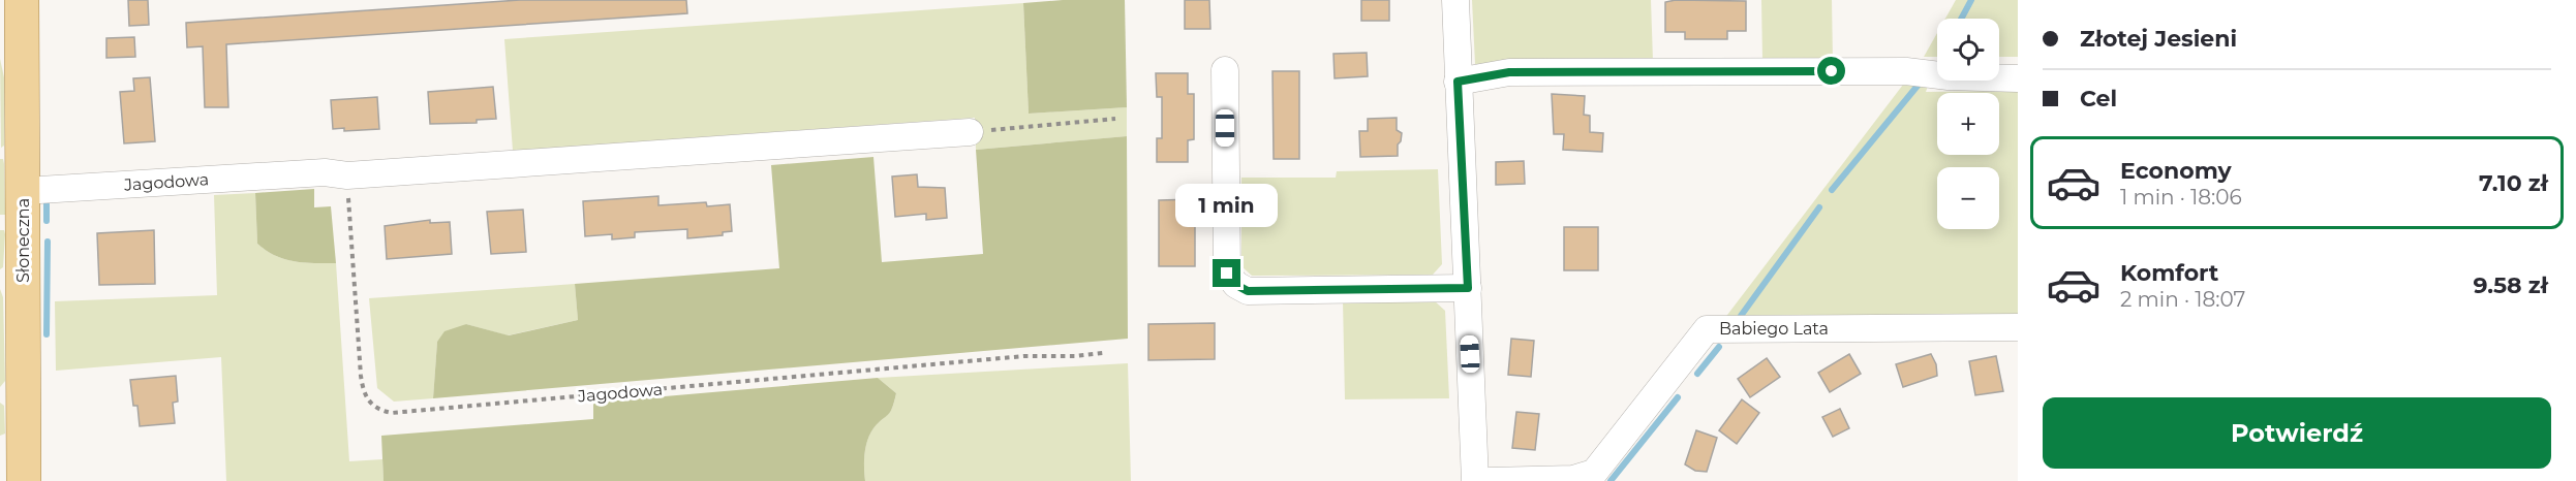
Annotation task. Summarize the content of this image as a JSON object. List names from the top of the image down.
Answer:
{
  "streets": {
    "main road": ["Słoneczna"],
    "street": ["Jagodowa", "Babiego Lata"]
  },
  "crossings": [
    ["Jagodowa", "Słoneczna"]
  ],
  "page": {
    "banner": ["Złotej Jesieni", "Cel"],
    "map_buttons": ["+", "−"],
    "list": [
      {
        "name": "Economy",
        "note": "1 min · 18:06",
        "value": "7.10 zł"
      },
      {
        "name": "Komfort",
        "note": "2 min · 18:07",
        "value": "9.58 zł"
      }
    ],
    "bubble": "1 min",
    "buttons": "Potwierdź"
  }
}
